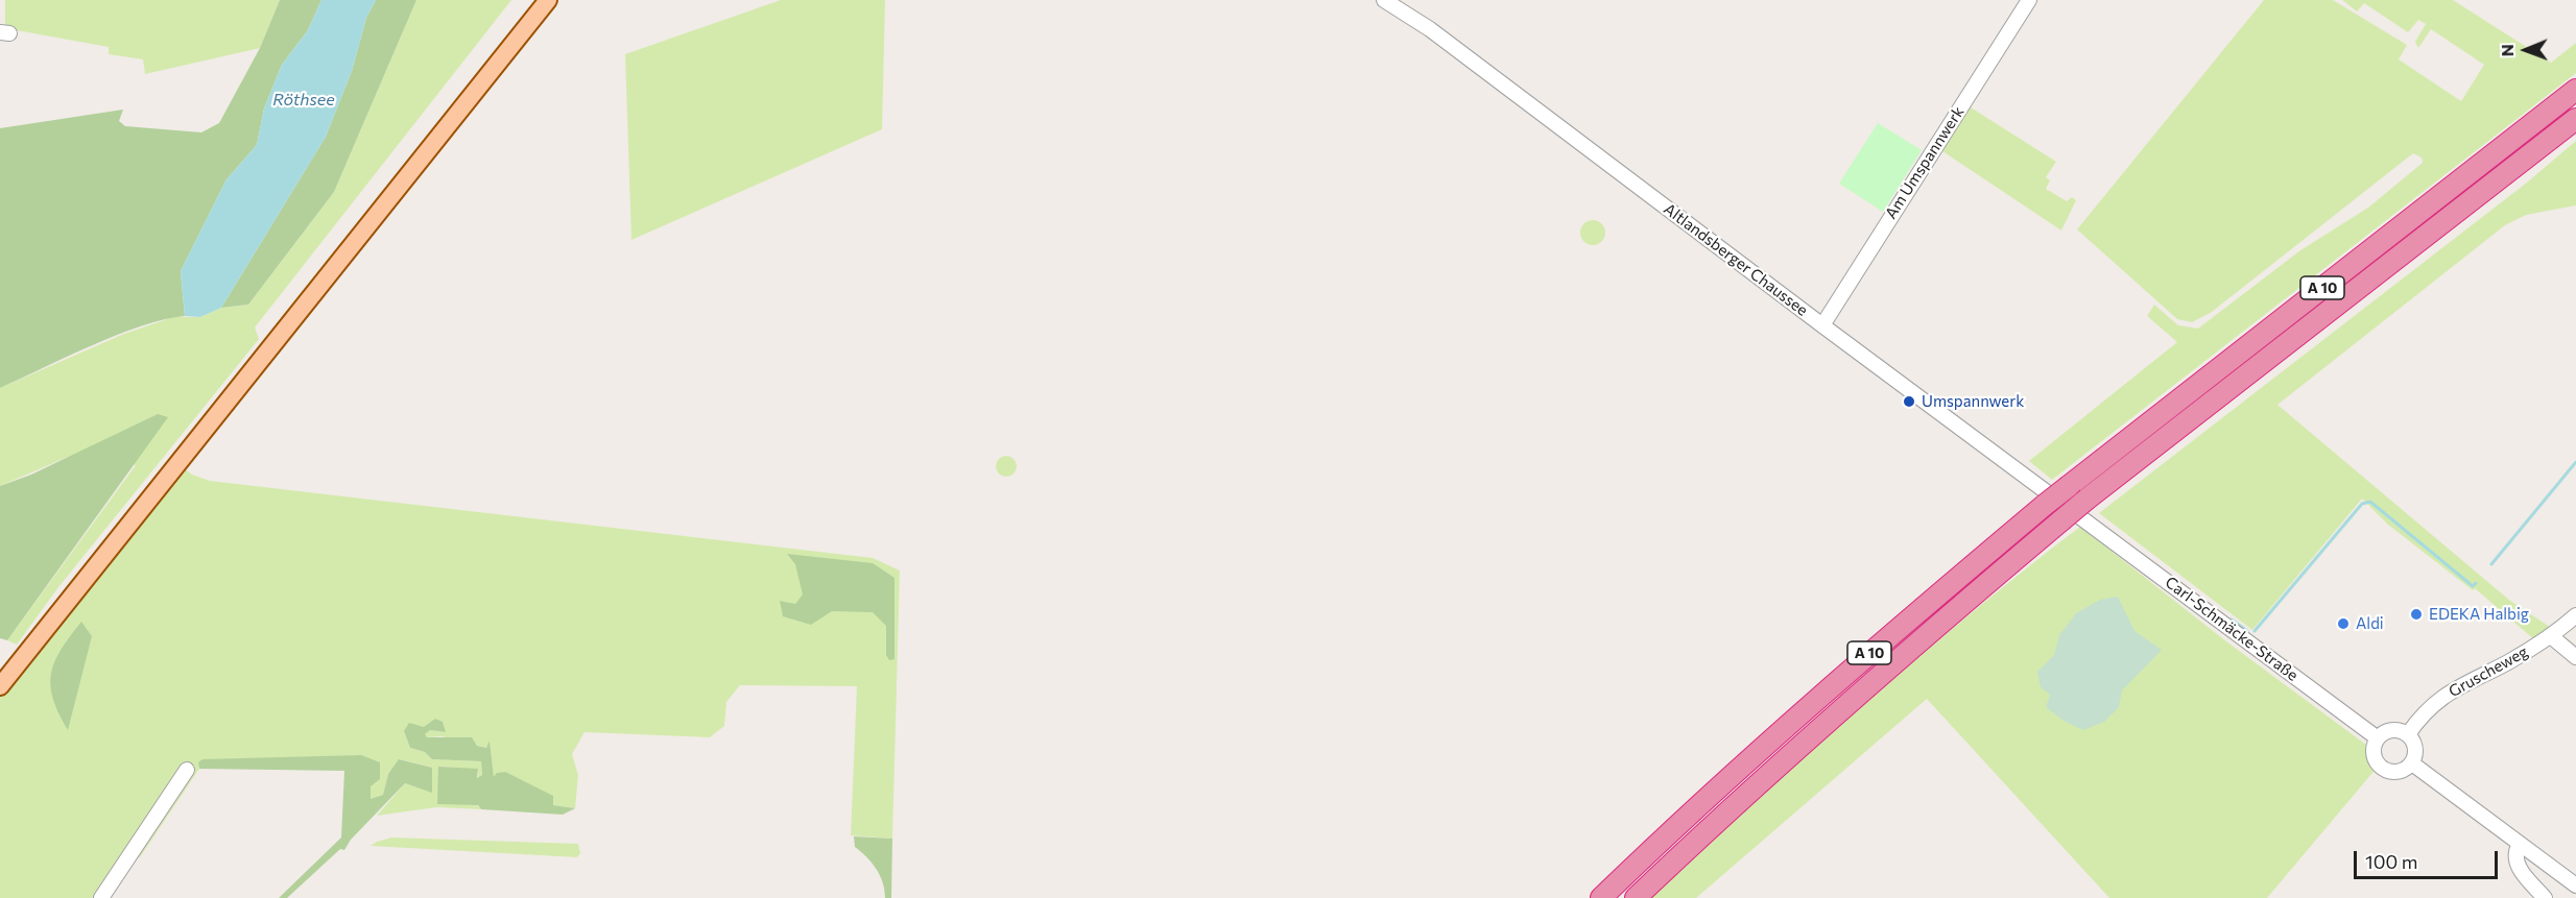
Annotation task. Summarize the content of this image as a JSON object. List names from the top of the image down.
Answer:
{
  "streets": {
    "highway": ["A 10"],
    "street": [
      "Am Umspannwerk",
      "Altlandsberger Chaussee",
      "Carl-Schmäcke-Straße",
      "Gruscheweg"
    ]
  },
  "crossings": [
    ["Am Umspannwerk", "Altlandsberger Chaussee"],
    ["Altlandsberger Chaussee", "Carl-Schmäcke-Straße"],
    ["Carl-Schmäcke-Straße", "Gruscheweg"]
  ],
  "water": ["Röthsee"],
  "places": ["Umspannwerk", "EDEKA Halbig", "Aldi"],
  "scale_bar": "100 m",
  "north": "left"
}
